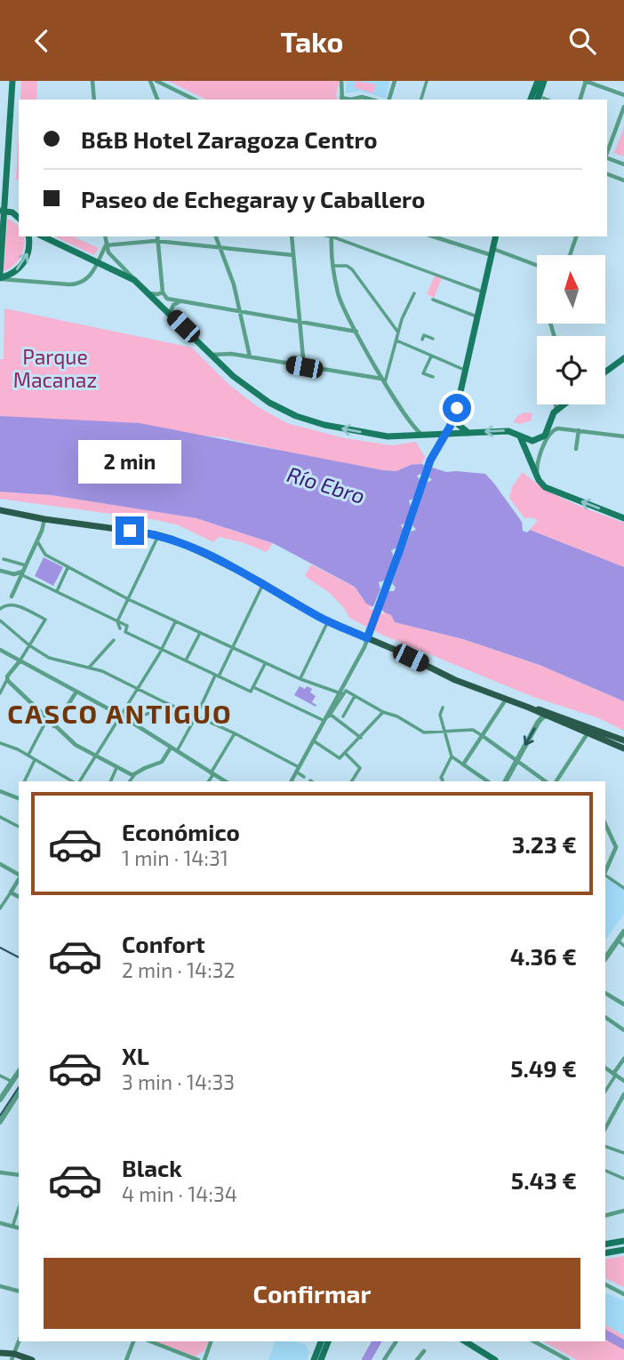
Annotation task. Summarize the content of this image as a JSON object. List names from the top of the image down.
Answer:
{
  "districts": ["CASCO ANTIGUO"],
  "water": ["Río Ebro"],
  "parks": ["Parque Macanaz"],
  "north": "top",
  "page": {
    "header": "Tako",
    "banner": ["B&B Hotel Zaragoza Centro", "Paseo de Echegaray y Caballero"],
    "bubble": "2 min",
    "list": [
      {
        "name": "Económico",
        "note": "1 min · 14:31",
        "value": "3.23 €"
      },
      {
        "name": "Confort",
        "note": "2 min · 14:32",
        "value": "4.36 €"
      },
      {
        "name": "XL",
        "note": "3 min · 14:33",
        "value": "5.49 €"
      },
      {
        "name": "Black",
        "note": "4 min · 14:34",
        "value": "5.43 €"
      }
    ],
    "buttons": "Confirmar"
  }
}
